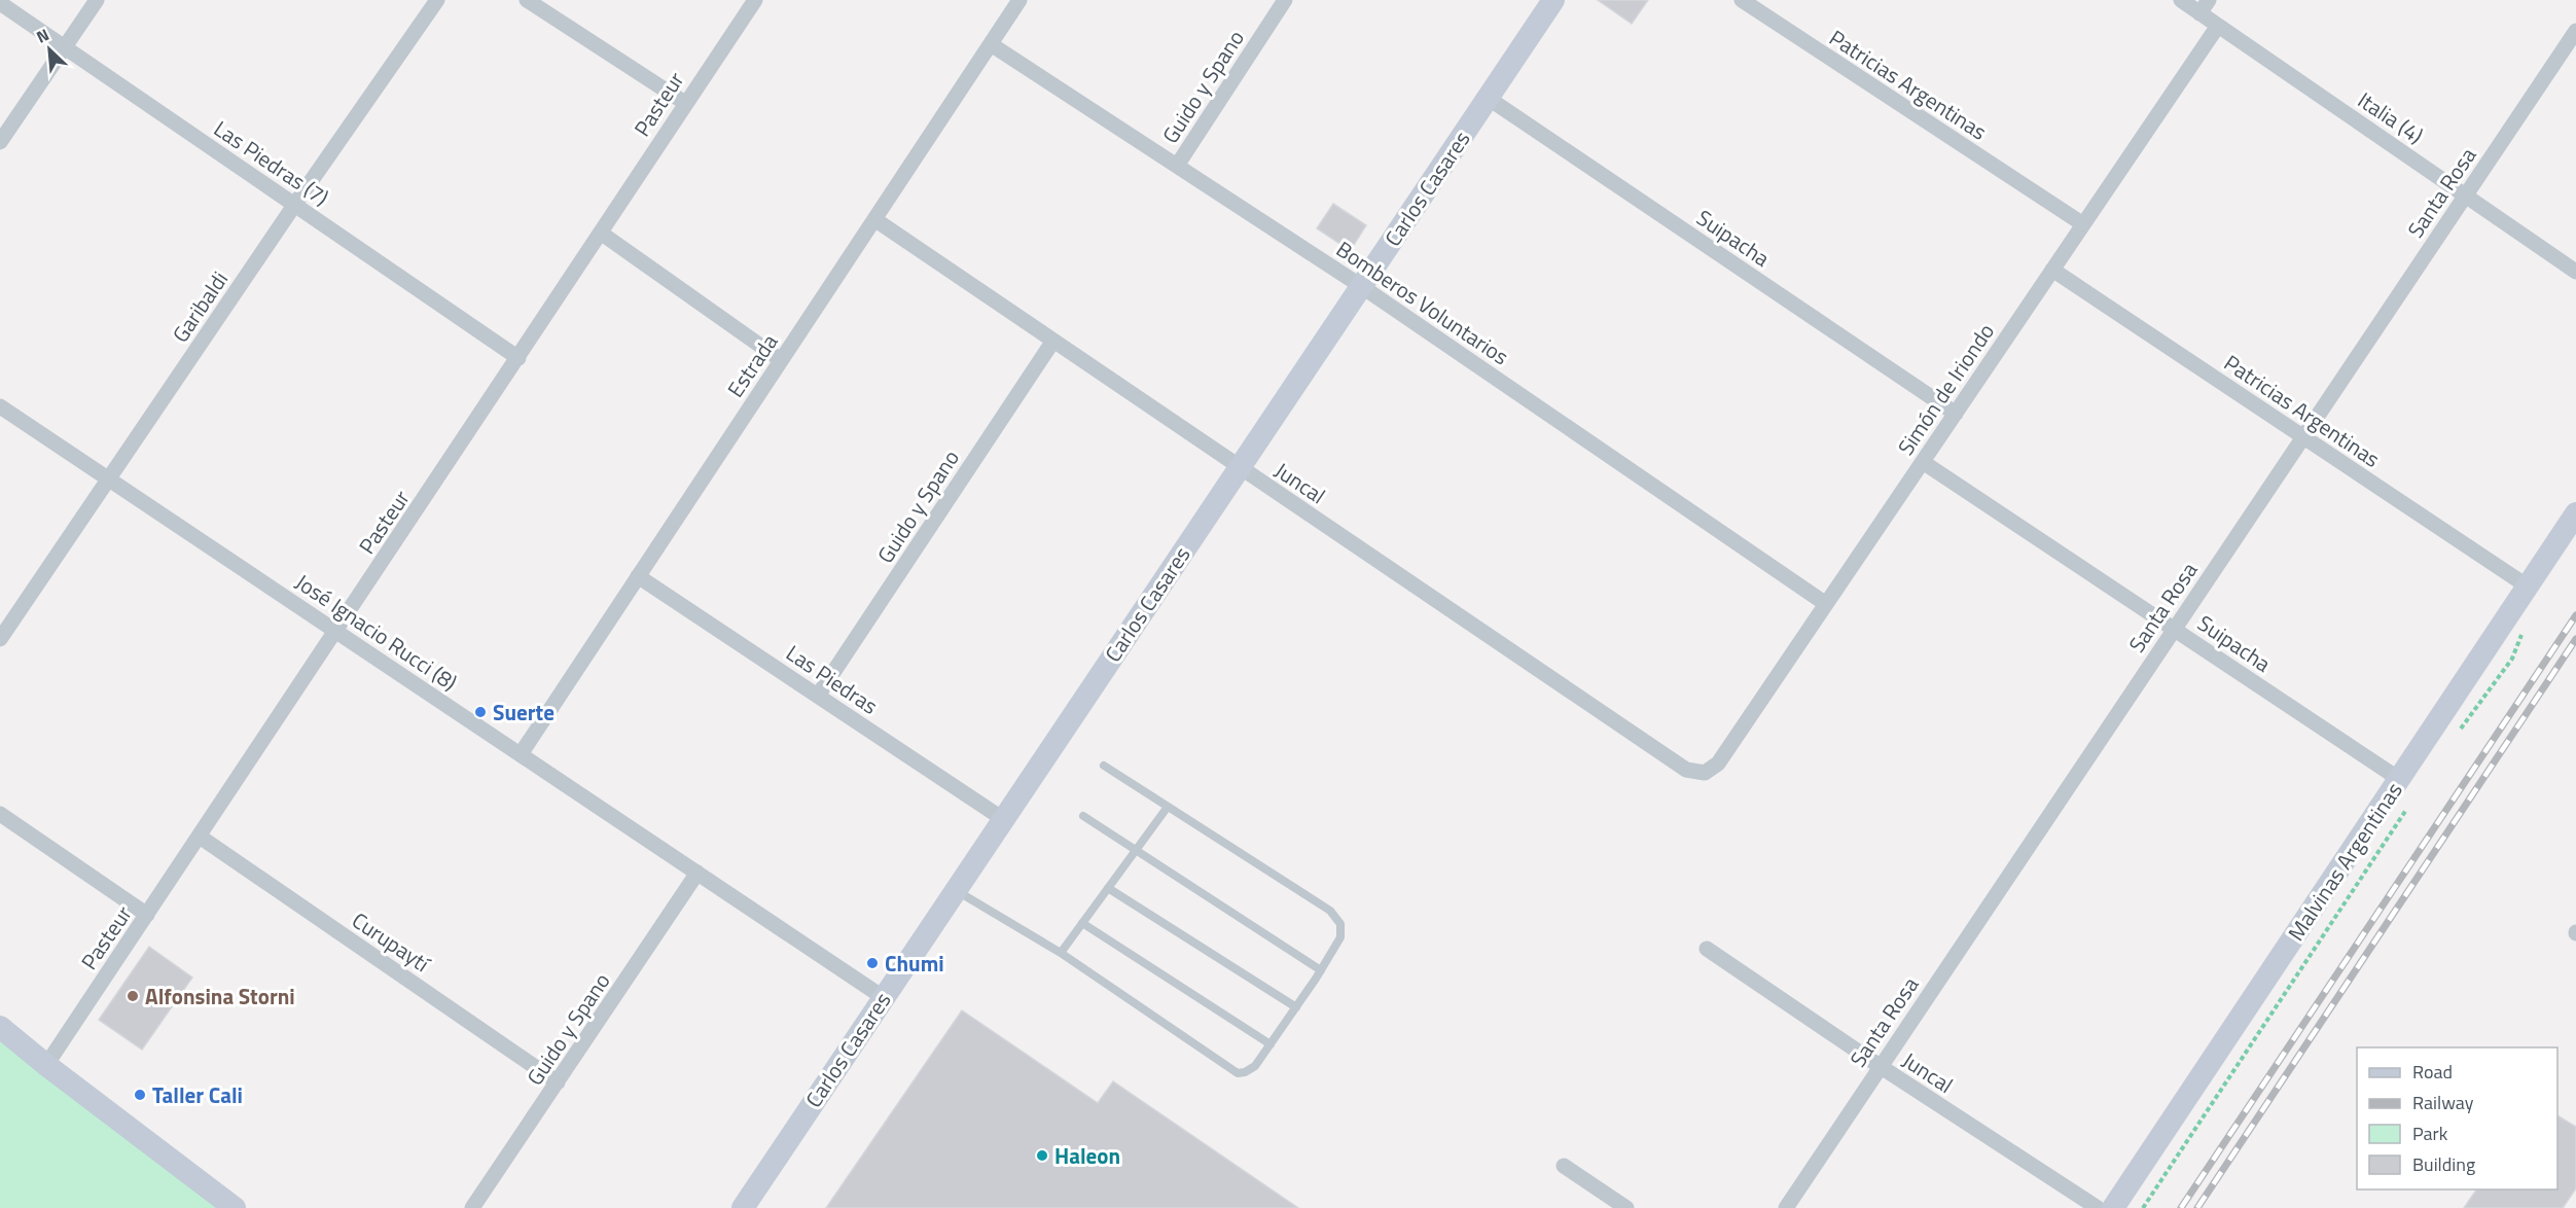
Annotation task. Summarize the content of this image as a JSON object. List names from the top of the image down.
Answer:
{
  "streets": {
    "street": [
      "Patricias Argentinas",
      "Guido y Spano",
      "Pasteur",
      "Italia (4)",
      "Las Piedras (7)",
      "Carlos Casares",
      "Santa Rosa",
      "Suipacha",
      "Bomberos Voluntarios",
      "Garibaldi",
      "Estrada",
      "Simón de Iriondo",
      "Juncal",
      "José Ignacio Rucci (8)",
      "Las Piedras",
      "Malvinas Argentinas",
      "Curupaytí"
    ]
  },
  "crossings": [
    ["Patricias Argentinas", "Santa Rosa"],
    ["Patricias Argentinas", "Simón de Iriondo"],
    ["Patricias Argentinas", "Malvinas Argentinas"],
    ["Guido y Spano", "Bomberos Voluntarios"],
    ["Guido y Spano", "Juncal"],
    ["Guido y Spano", "José Ignacio Rucci (8)"],
    ["Guido y Spano", "Las Piedras"],
    ["Guido y Spano", "Curupaytí"],
    ["Pasteur", "Las Piedras (7)"],
    ["Pasteur", "José Ignacio Rucci (8)"],
    ["Pasteur", "Curupaytí"],
    ["Italia (4)", "Santa Rosa"],
    ["Italia (4)", "Simón de Iriondo"],
    ["Las Piedras (7)", "Garibaldi"],
    ["Carlos Casares", "Suipacha"],
    ["Carlos Casares", "Bomberos Voluntarios"],
    ["Carlos Casares", "Juncal"],
    ["Carlos Casares", "José Ignacio Rucci (8)"],
    ["Carlos Casares", "Las Piedras"],
    ["Santa Rosa", "Suipacha"],
    ["Santa Rosa", "Juncal"],
    ["Suipacha", "Simón de Iriondo"],
    ["Suipacha", "Malvinas Argentinas"],
    ["Bomberos Voluntarios", "Estrada"],
    ["Bomberos Voluntarios", "Simón de Iriondo"],
    ["Garibaldi", "José Ignacio Rucci (8)"],
    ["Estrada", "Juncal"],
    ["Estrada", "José Ignacio Rucci (8)"],
    ["Estrada", "Las Piedras"],
    ["Simón de Iriondo", "Juncal"]
  ],
  "places": [
    "Suerte",
    "Chumi",
    "Alfonsina Storni",
    "Taller Cali",
    "Haleon"
  ],
  "legend": [
    "Road",
    "Railway",
    "Park",
    "Building"
  ],
  "north": "top left"
}
